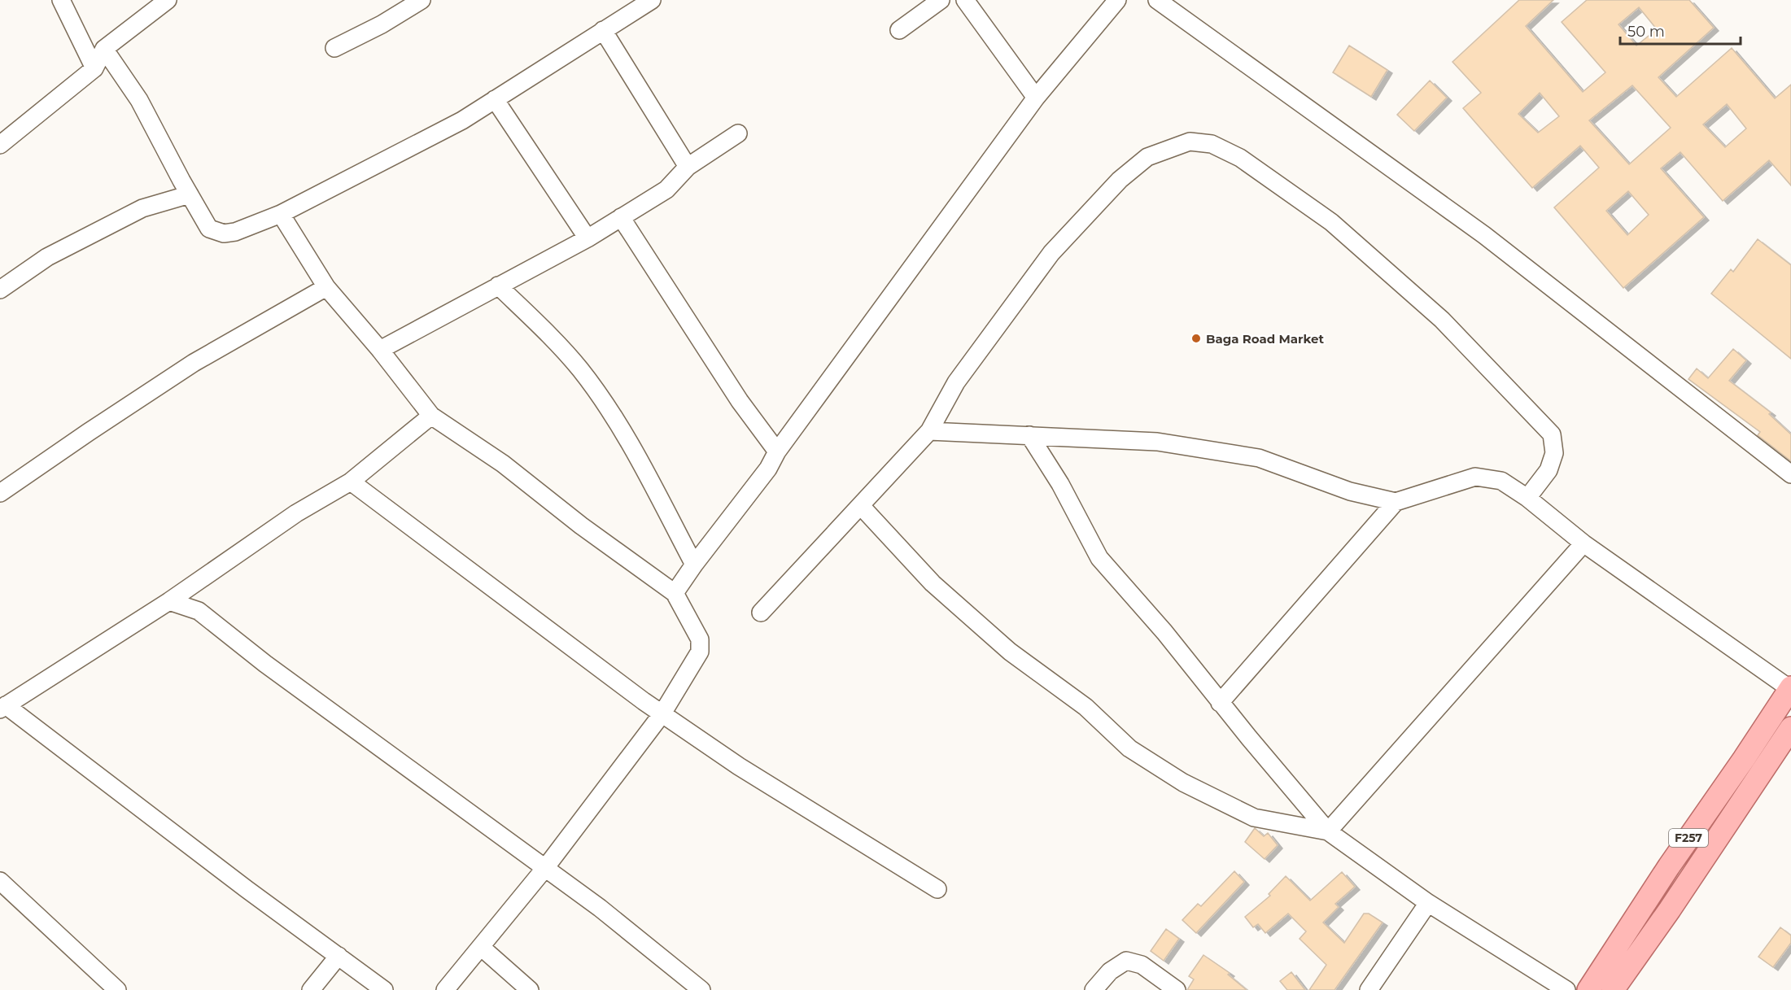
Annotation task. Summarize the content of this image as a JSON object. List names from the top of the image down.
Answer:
{
  "streets": {
    "main road": ["F257"]
  },
  "places": ["Baga Road Market"],
  "scale_bar": "50 m"
}
